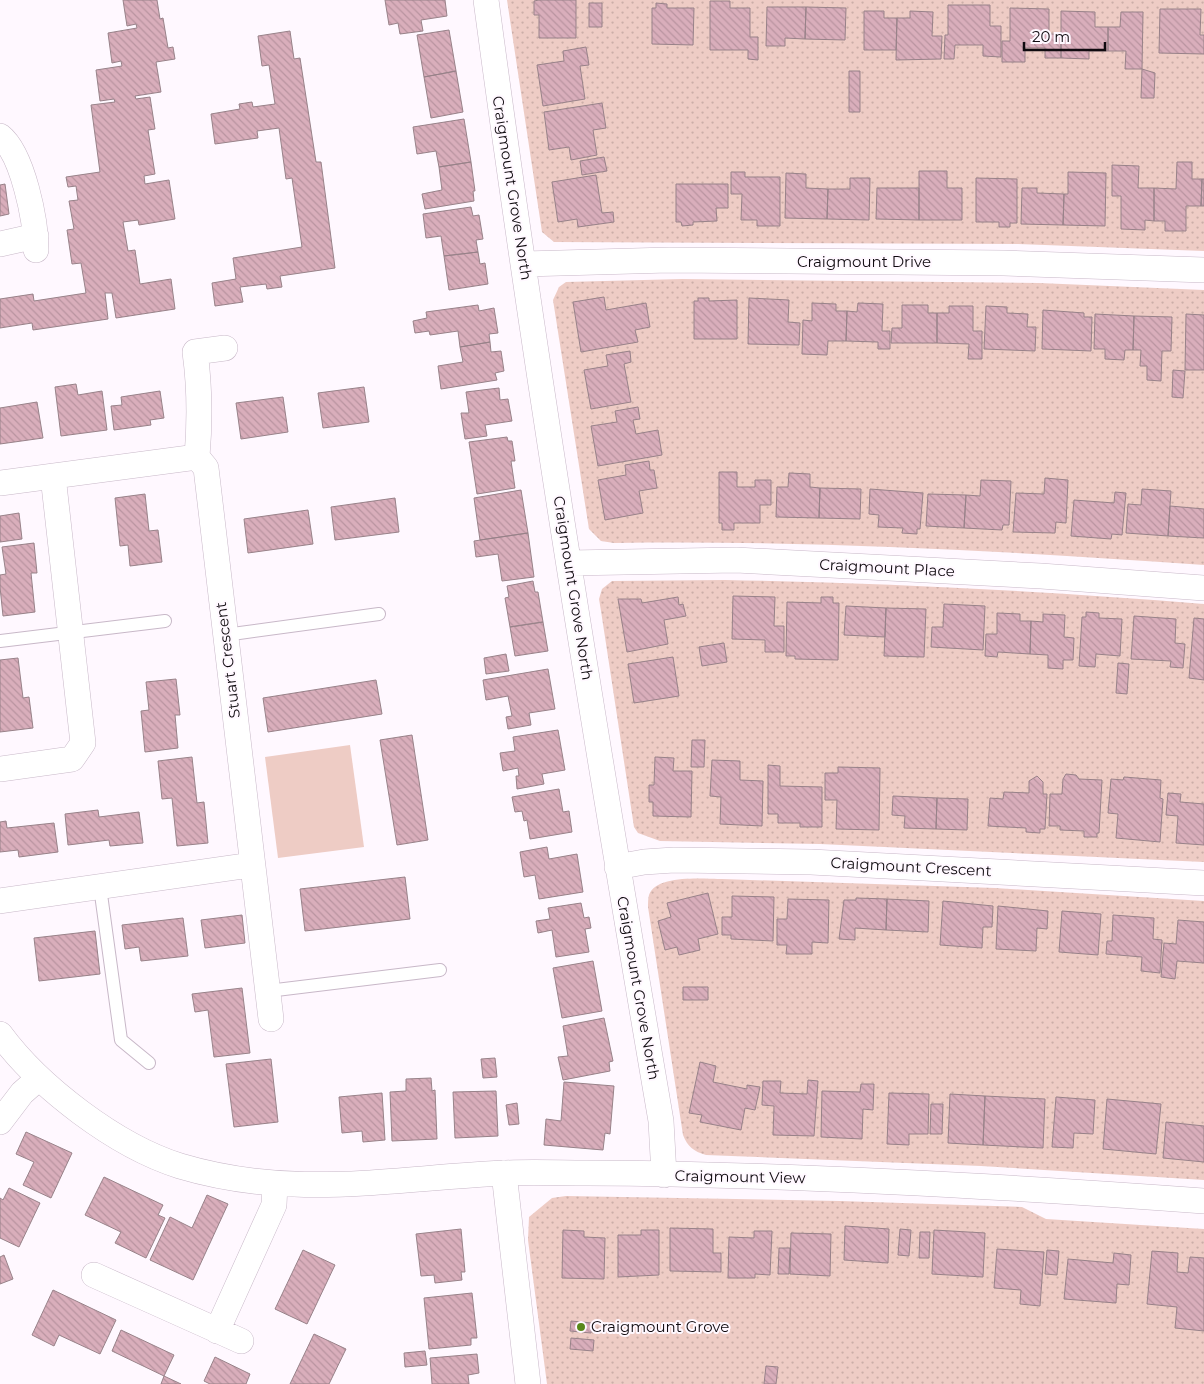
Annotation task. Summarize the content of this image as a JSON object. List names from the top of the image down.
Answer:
{
  "streets": {
    "street": [
      "Craigmount Grove North",
      "Craigmount Drive",
      "Craigmount Place",
      "Stuart Crescent",
      "Craigmount Crescent",
      "Craigmount View"
    ]
  },
  "crossings": [
    ["Craigmount Grove North", "Craigmount Drive"],
    ["Craigmount Grove North", "Craigmount Place"],
    ["Craigmount Grove North", "Craigmount Crescent"],
    ["Craigmount Grove North", "Craigmount View"]
  ],
  "places": ["Craigmount Grove"],
  "scale_bar": "20 m"
}
